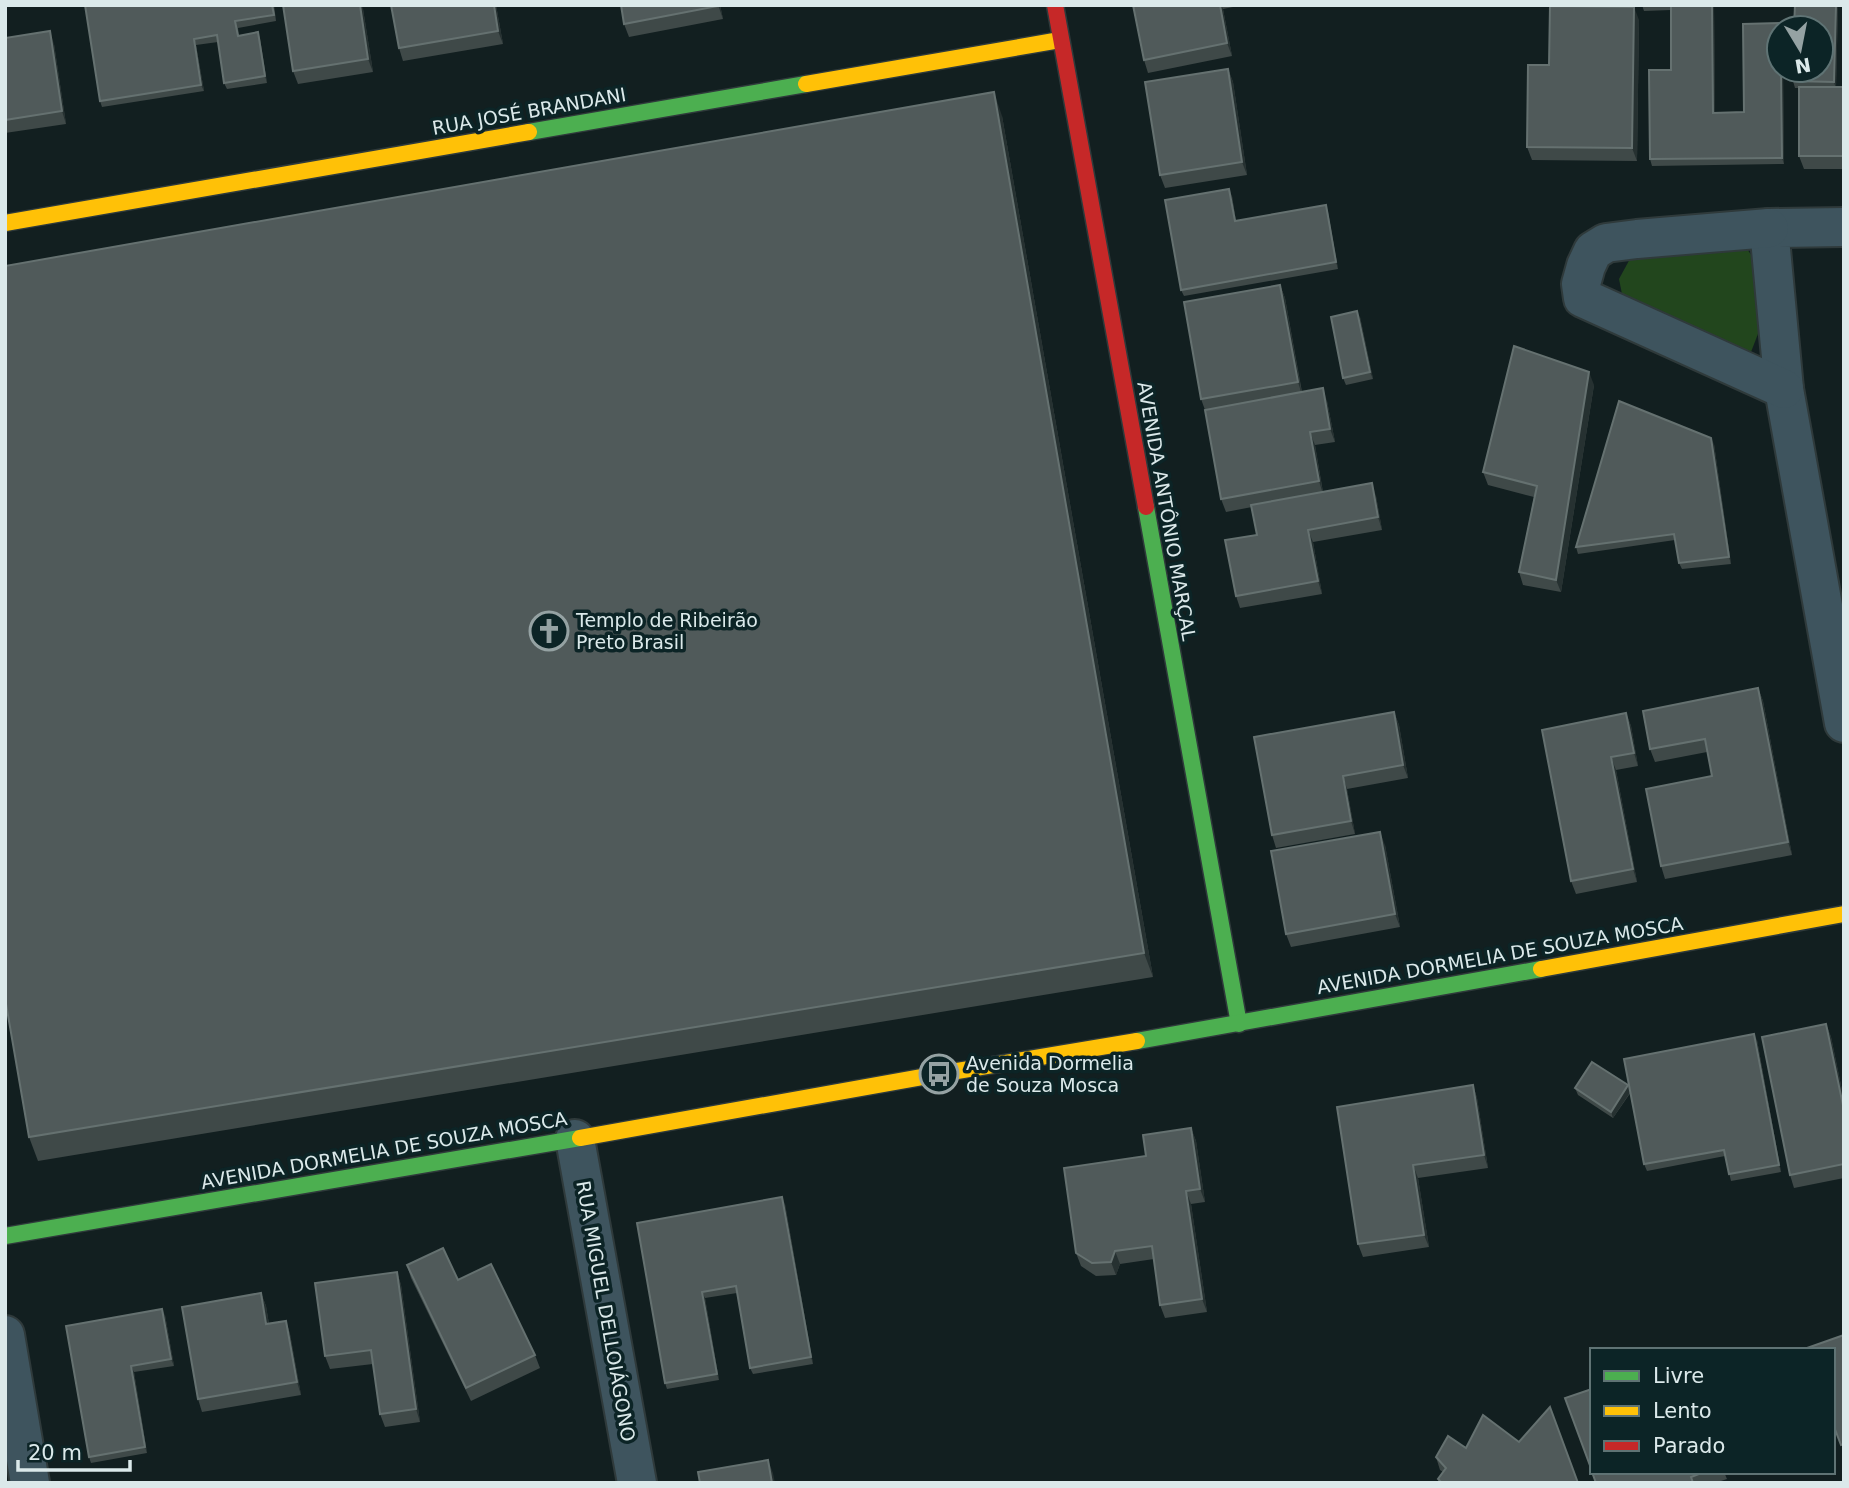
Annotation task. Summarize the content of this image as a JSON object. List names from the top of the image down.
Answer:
{
  "streets": {
    "street": [
      "RUA JOSÉ BRANDANI",
      "AVENIDA ANTÔNIO MARÇAL",
      "AVENIDA DORMELIA DE SOUZA MOSCA",
      "RUA MIGUEL DELLOIÁGONO"
    ]
  },
  "crossings": [
    ["RUA JOSÉ BRANDANI", "AVENIDA ANTÔNIO MARÇAL"],
    ["AVENIDA ANTÔNIO MARÇAL", "AVENIDA DORMELIA DE SOUZA MOSCA"],
    ["AVENIDA DORMELIA DE SOUZA MOSCA", "RUA MIGUEL DELLOIÁGONO"]
  ],
  "places": {
    "church": ["Templo de Ribeirão Preto Brasil"],
    "bus stop": ["Avenida Dormelia de Souza Mosca"]
  },
  "legend": ["Livre", "Lento", "Parado"],
  "scale_bar": "20 m",
  "north": "bottom"
}
